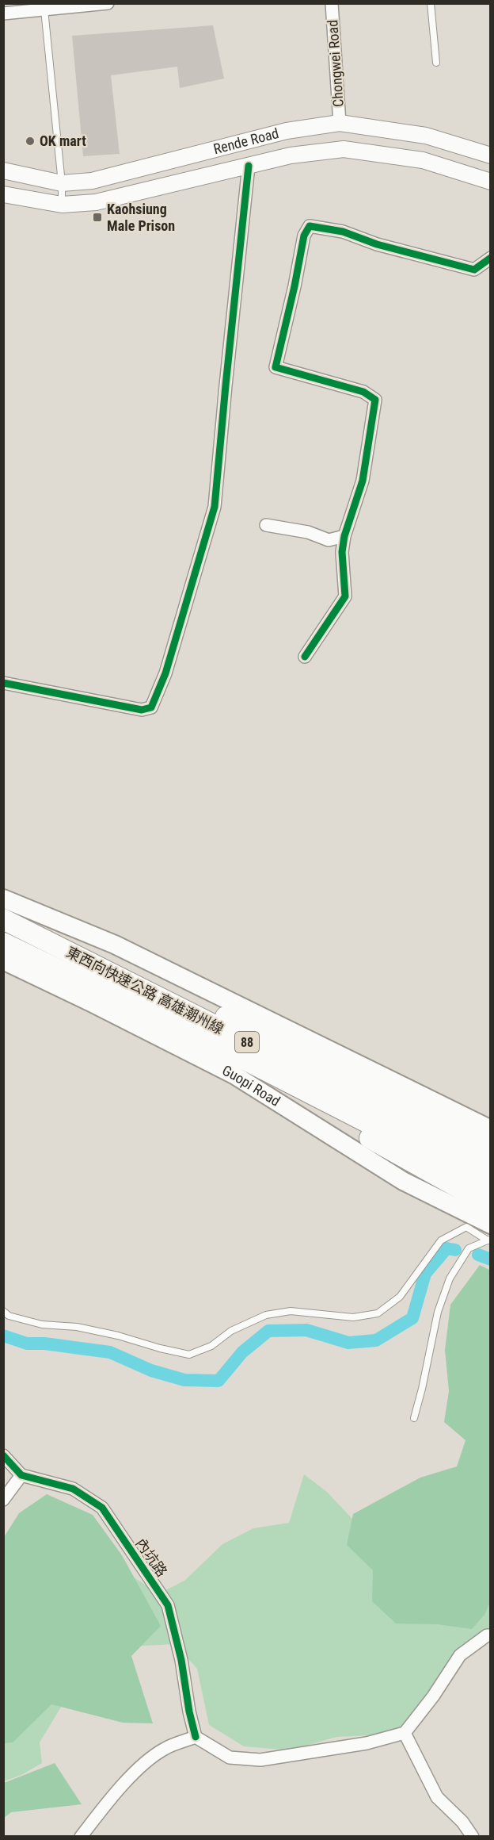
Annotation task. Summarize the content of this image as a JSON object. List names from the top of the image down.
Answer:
{
  "streets": {
    "highway": ["東西向快速公路 高雄潮州線", "88"],
    "main road": ["Guopi Road"],
    "street": ["Chongwei Road", "Rende Road", "內坑路"]
  },
  "crossings": [
    ["Chongwei Road", "Rende Road"]
  ],
  "places": {
    "other": ["OK mart"],
    "transit": ["Kaohsiung Male Prison"]
  }
}
